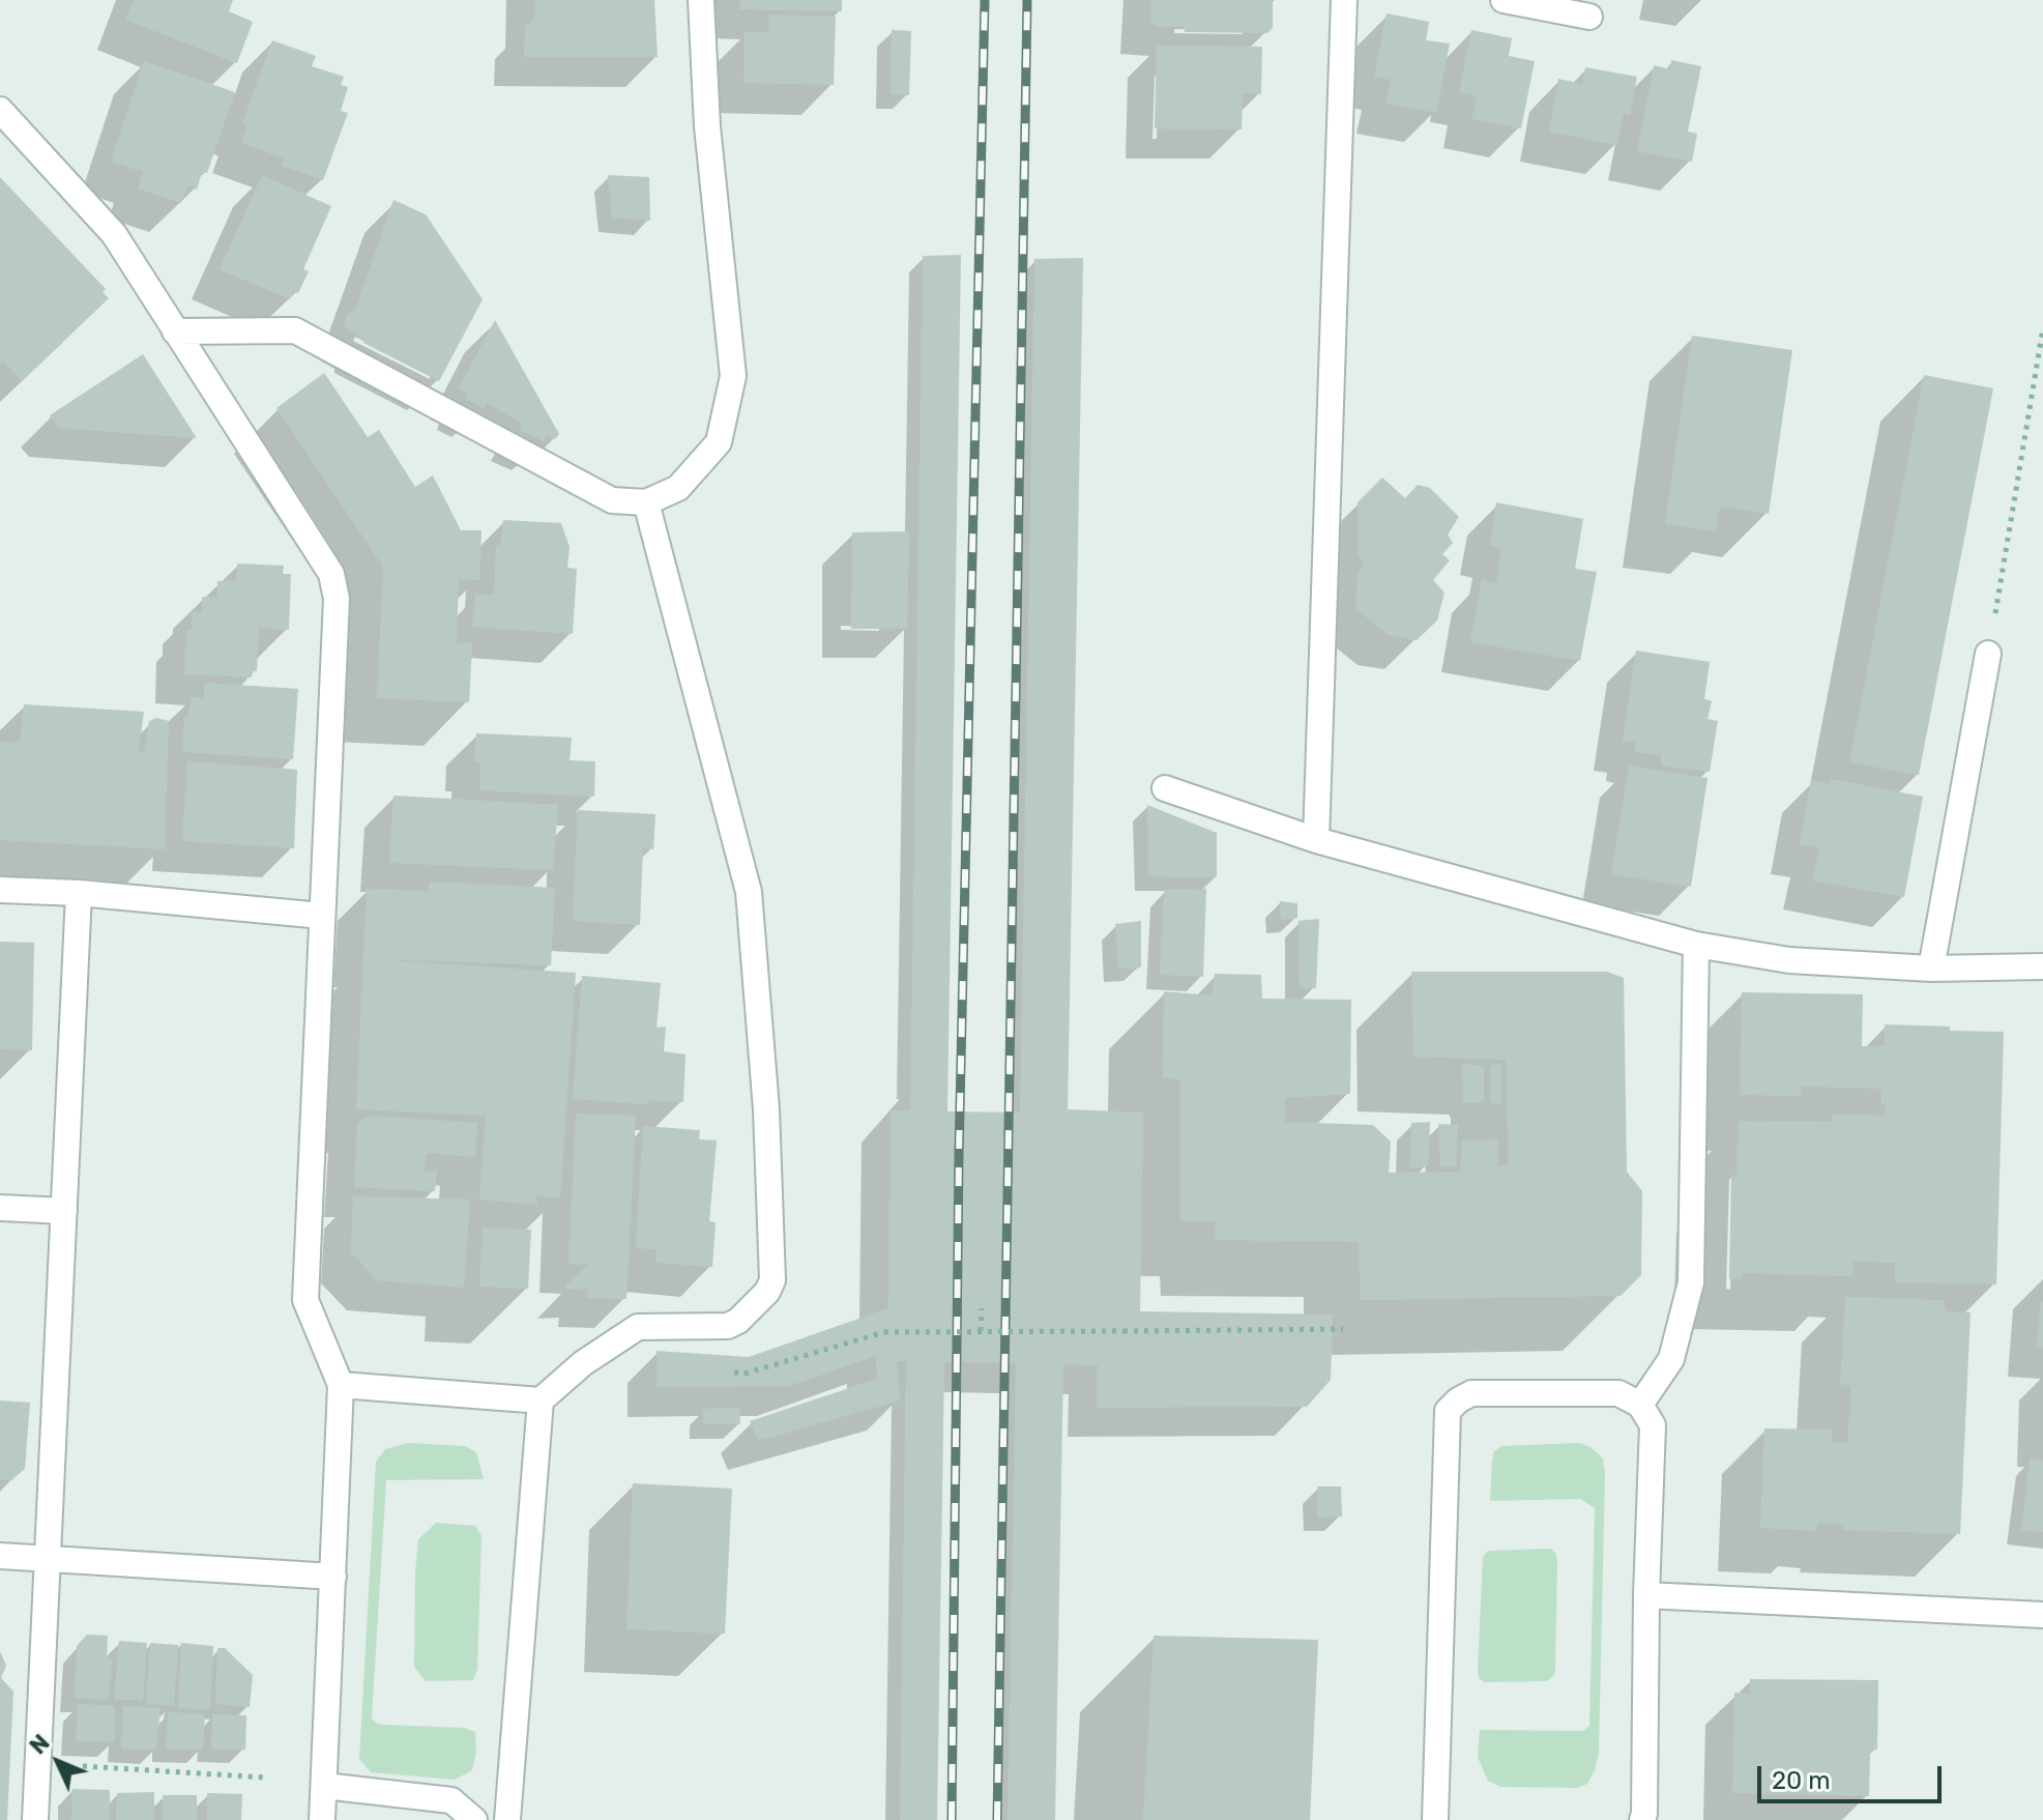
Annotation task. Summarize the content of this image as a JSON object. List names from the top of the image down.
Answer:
{
  "scale_bar": "20 m",
  "north": "top left"
}
